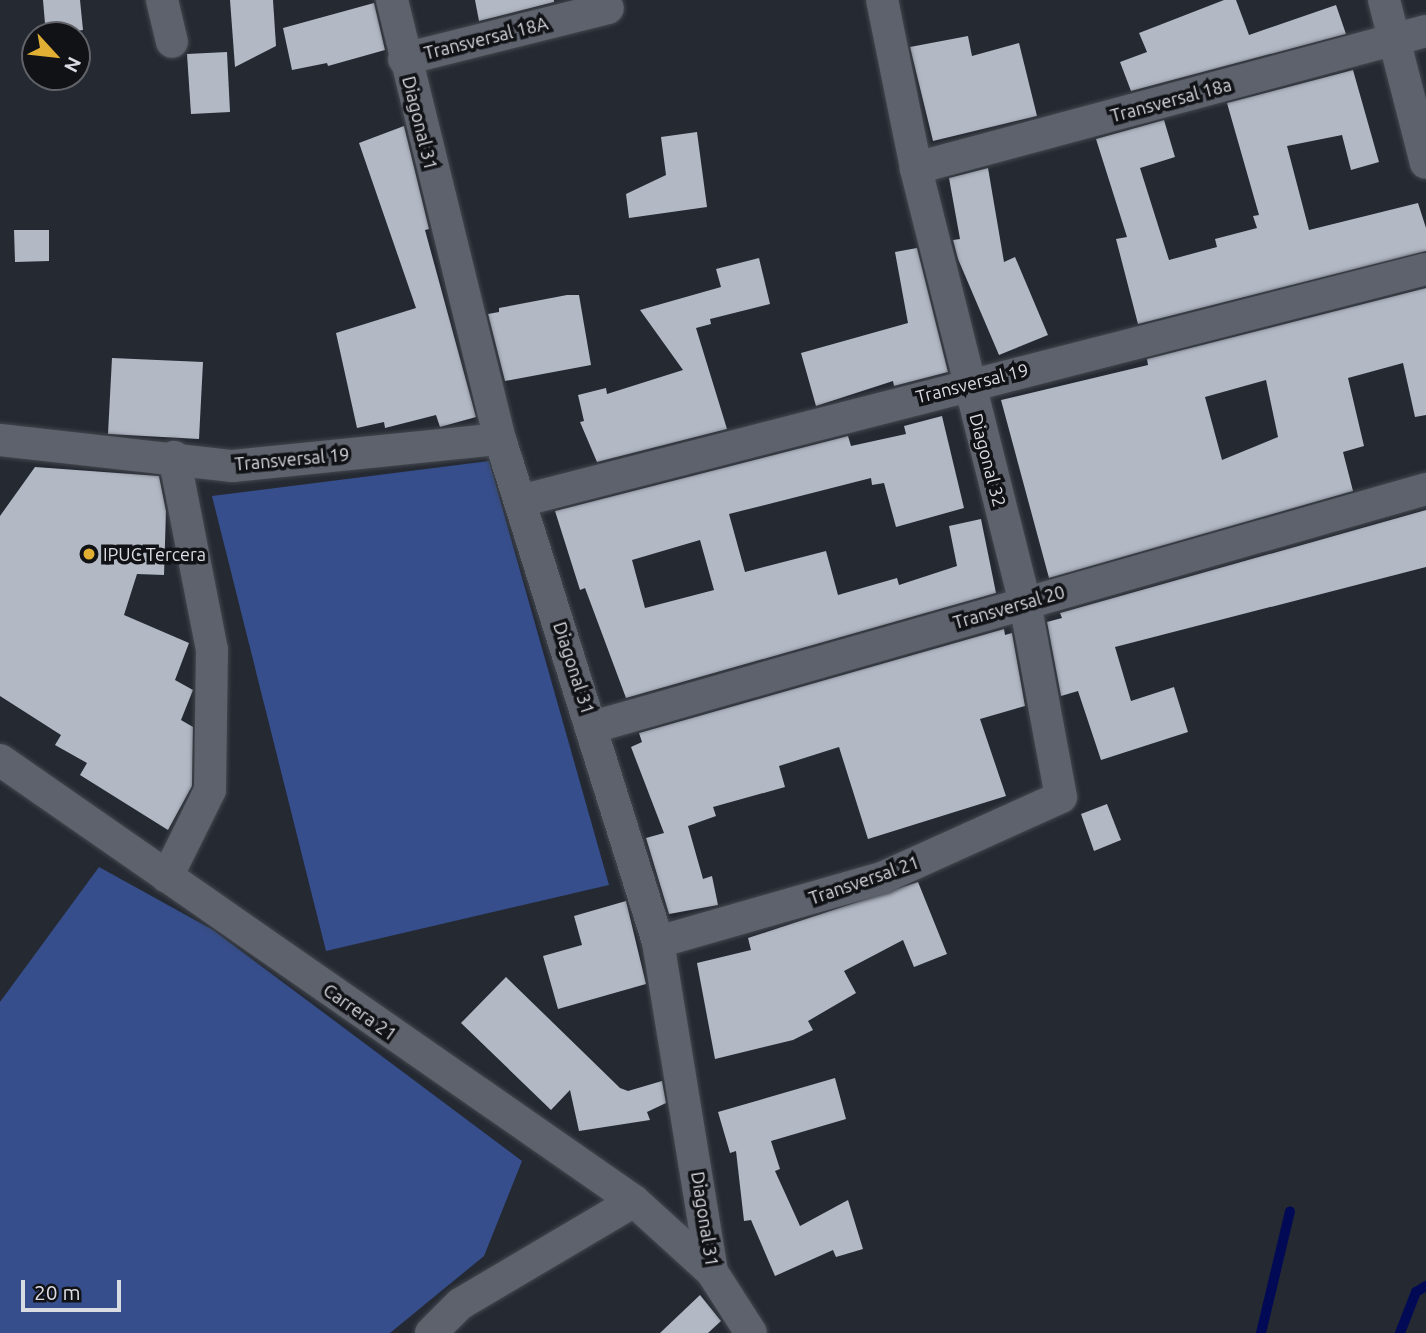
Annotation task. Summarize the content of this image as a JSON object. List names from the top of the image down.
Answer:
{
  "streets": {
    "street": [
      "Transversal 18A",
      "Transversal 18a",
      "Diagonal 31",
      "Transversal 19",
      "Diagonal 32",
      "Transversal 20",
      "Transversal 21",
      "Carrera 21"
    ]
  },
  "crossings": [
    ["Transversal 18A", "Diagonal 31"],
    ["Transversal 18a", "Diagonal 32"],
    ["Diagonal 31", "Transversal 19"],
    ["Diagonal 31", "Transversal 20"],
    ["Diagonal 31", "Transversal 21"],
    ["Diagonal 31", "Carrera 21"],
    ["Transversal 19", "Diagonal 32"],
    ["Diagonal 32", "Transversal 20"],
    ["Diagonal 32", "Transversal 21"]
  ],
  "places": ["IPUC Tercera"],
  "scale_bar": "20 m",
  "north": "bottom right"
}
